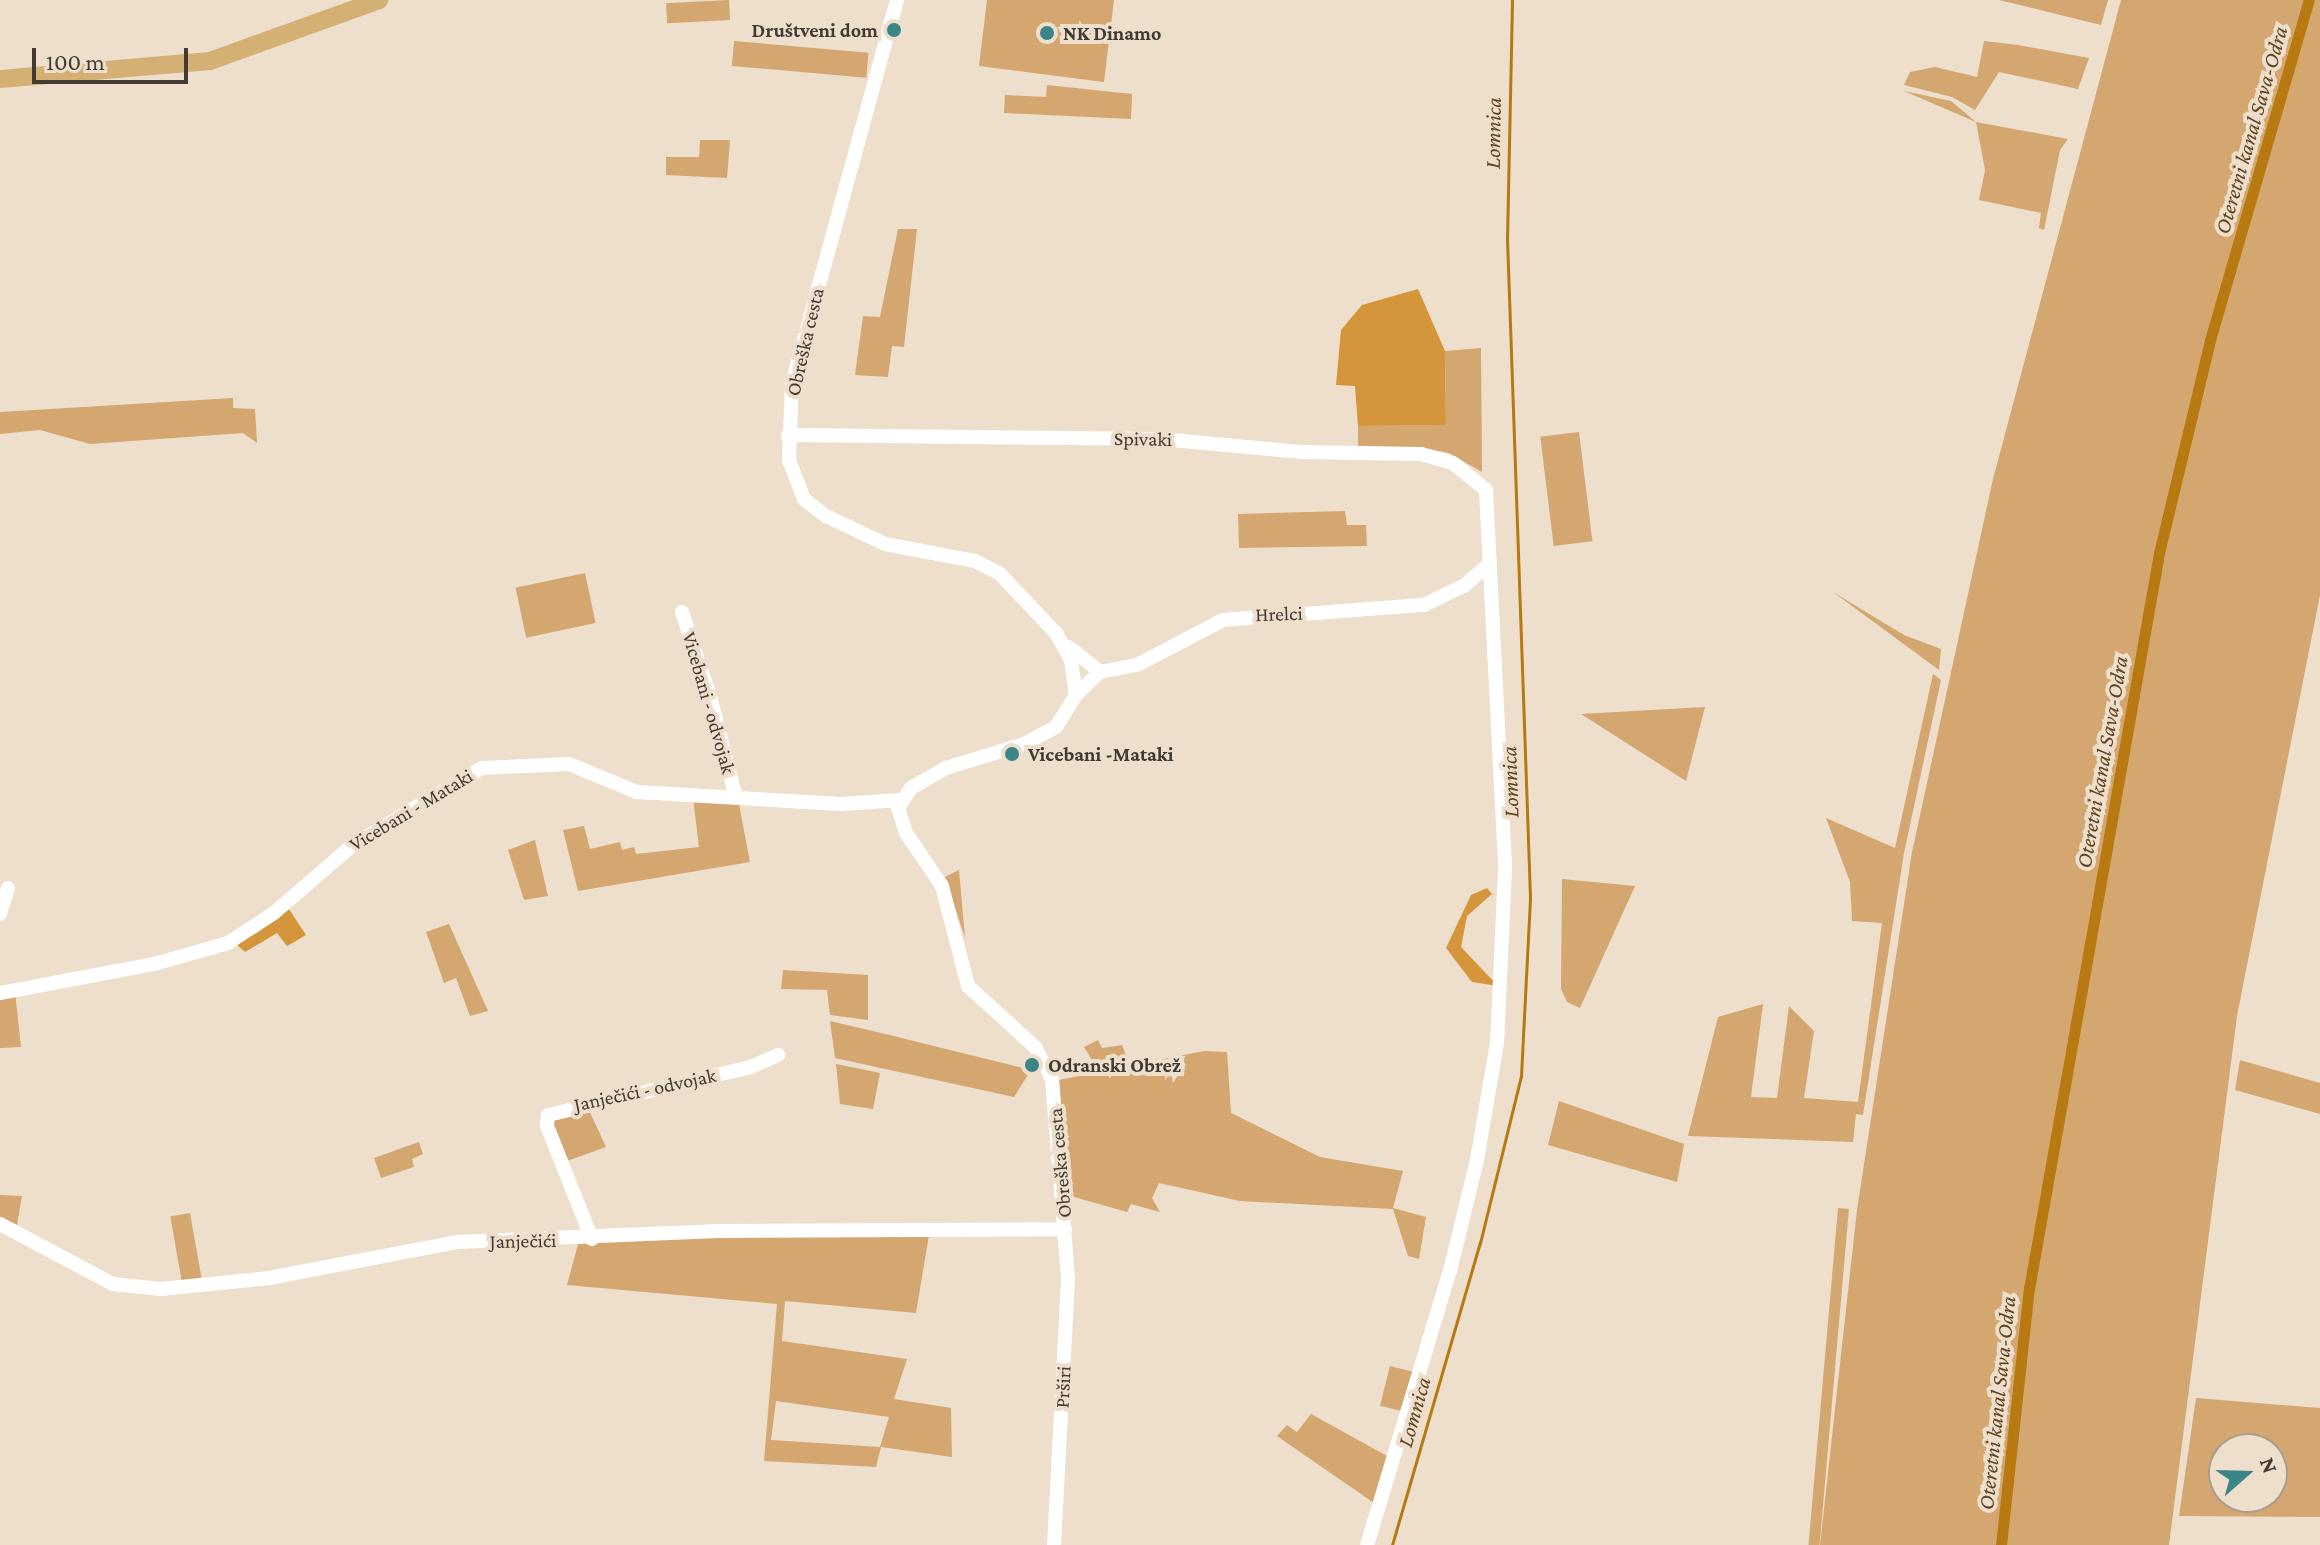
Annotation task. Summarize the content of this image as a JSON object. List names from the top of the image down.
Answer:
{
  "streets": {
    "street": [
      "Obreška cesta",
      "Spivaki",
      "Hrelci",
      "Vicebani - odvojak",
      "Vicebani - Mataki",
      "Janječići - odvojak",
      "Janječići",
      "Prširi"
    ]
  },
  "crossings": [
    ["Obreška cesta", "Spivaki"],
    ["Obreška cesta", "Vicebani - Mataki"],
    ["Obreška cesta", "Janječići"],
    ["Obreška cesta", "Prširi"],
    ["Spivaki", "Hrelci"],
    ["Vicebani - odvojak", "Vicebani - Mataki"],
    ["Janječići - odvojak", "Janječići"],
    ["Janječići", "Prširi"]
  ],
  "water": ["Oteretni kanal Sava-Odra", "Lomnica"],
  "places": [
    "Društveni dom",
    "NK Dinamo",
    "Vicebani -Mataki",
    "Odranski Obrež"
  ],
  "scale_bar": "100 m",
  "north": "right"
}
